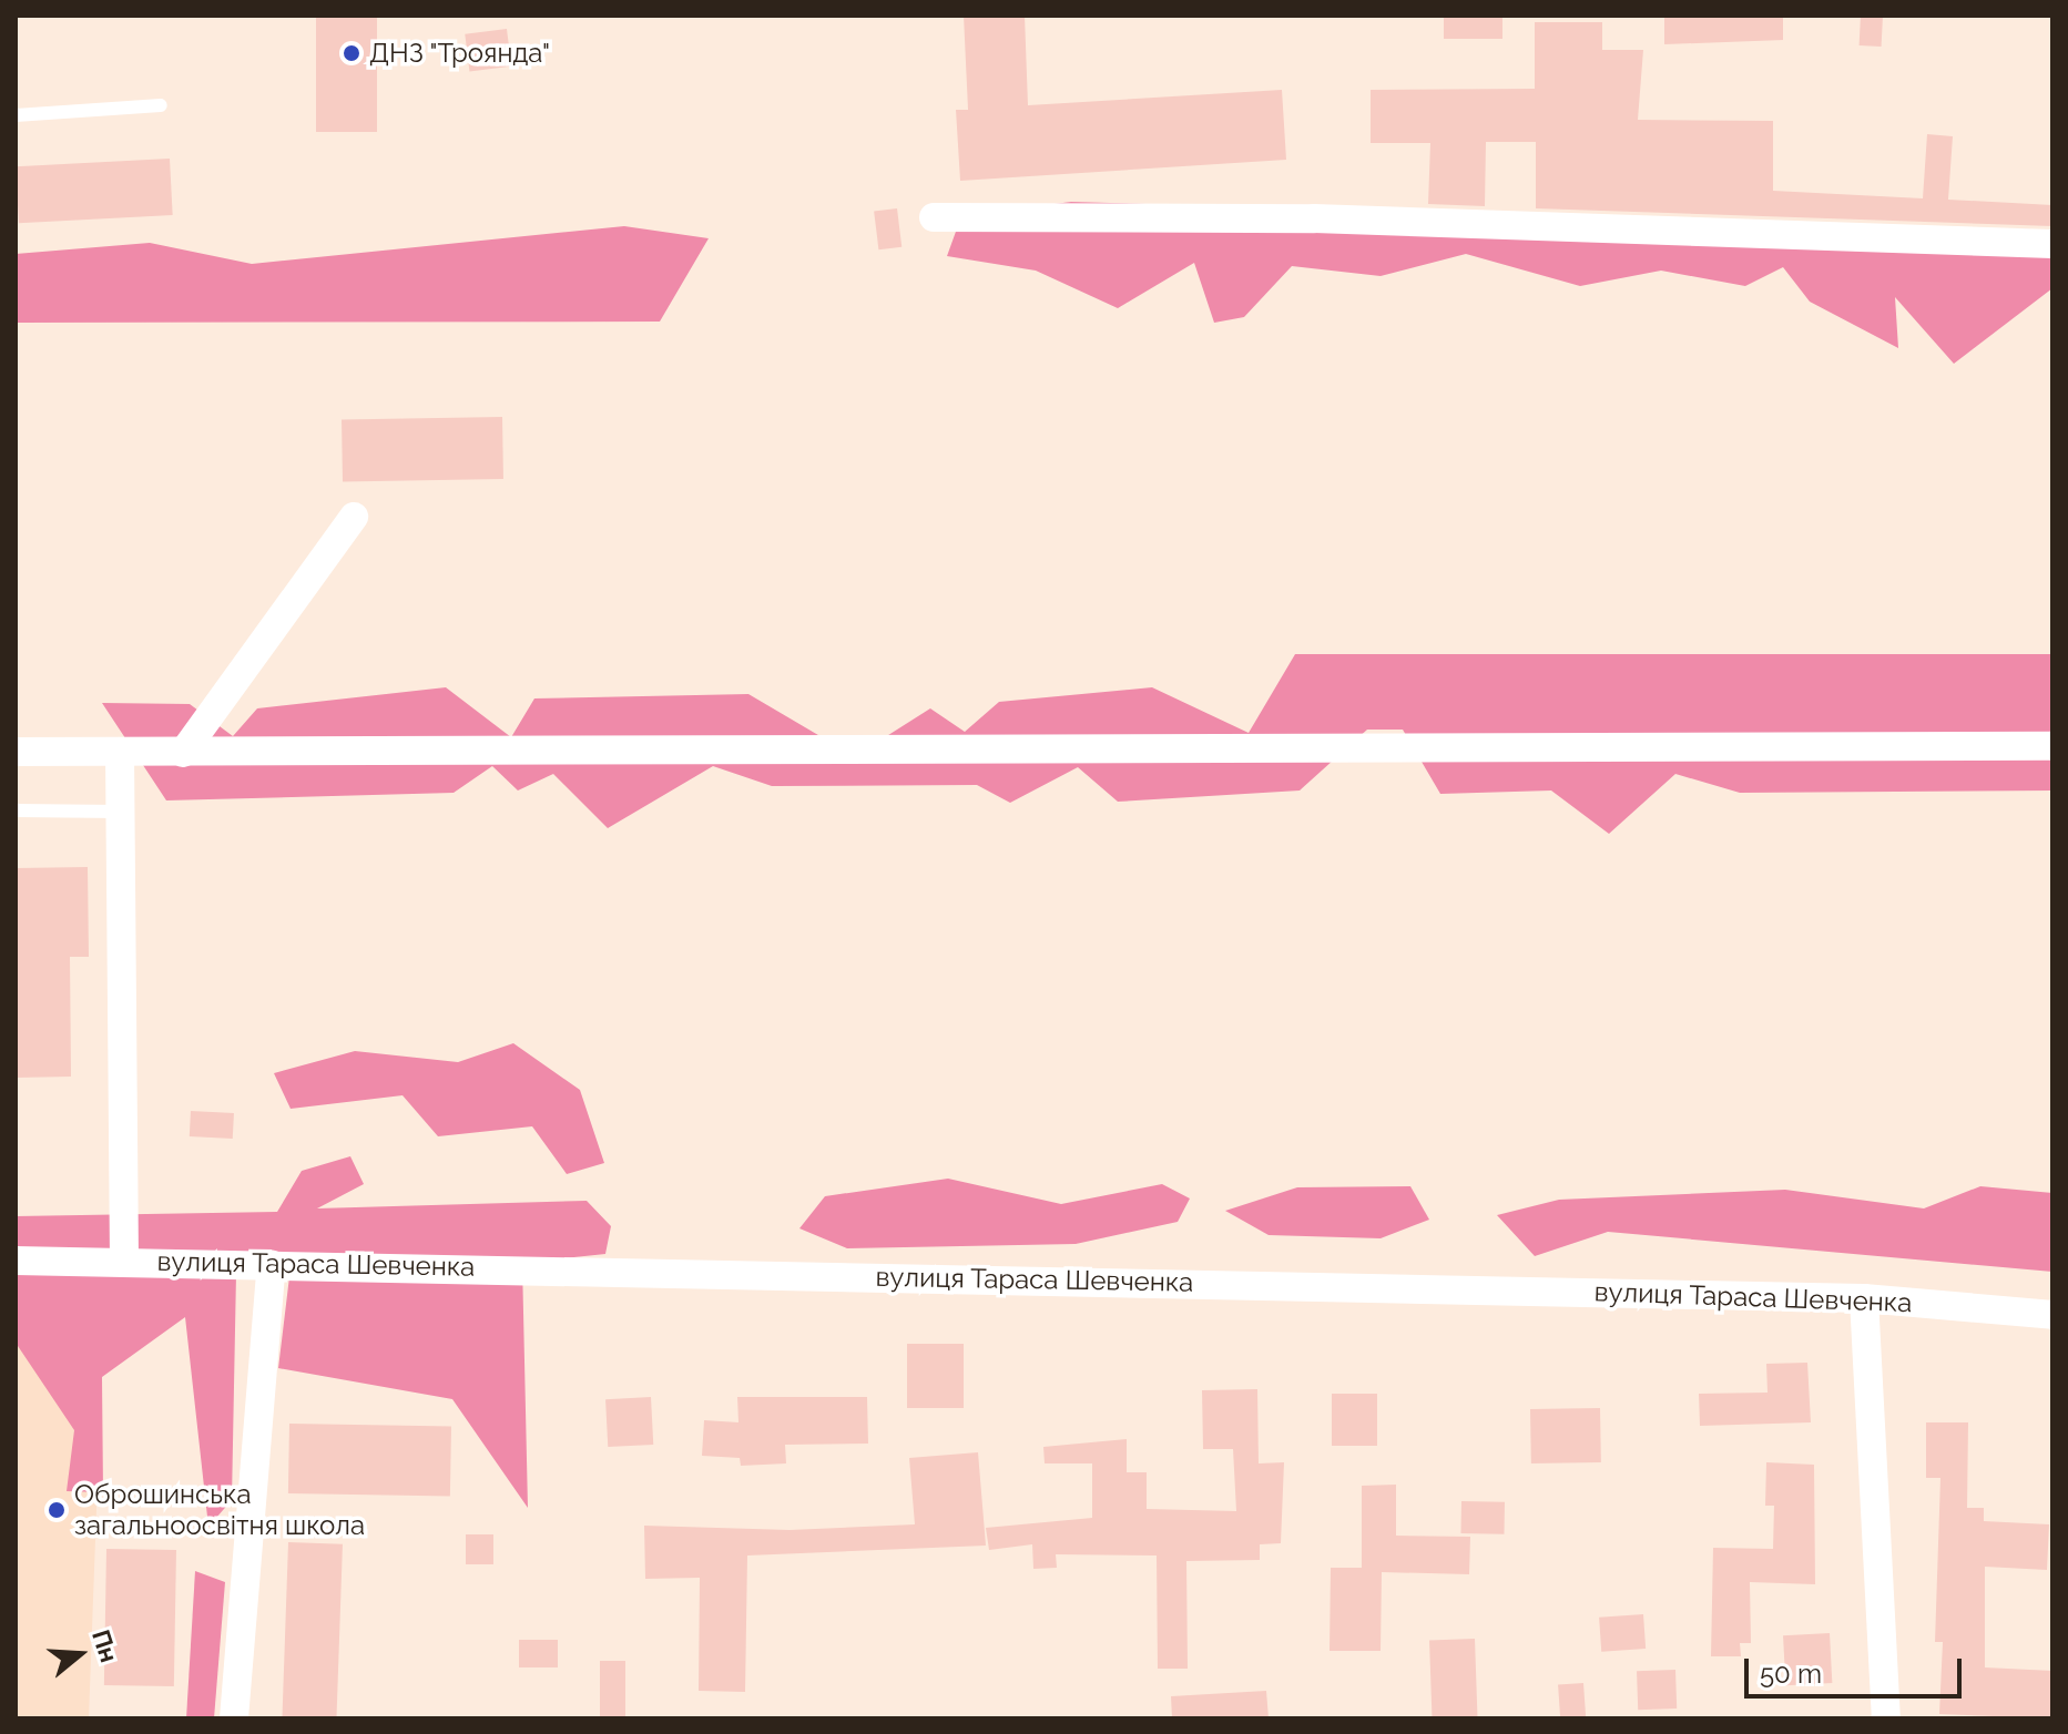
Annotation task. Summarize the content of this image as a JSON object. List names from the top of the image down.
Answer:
{
  "streets": {
    "street": ["вулиця Тараса Шевченка"]
  },
  "places": ["ДНЗ \"Троянда\"", "Оброшинська загальноосвітня школа"],
  "scale_bar": "50 m",
  "north": "right"
}
